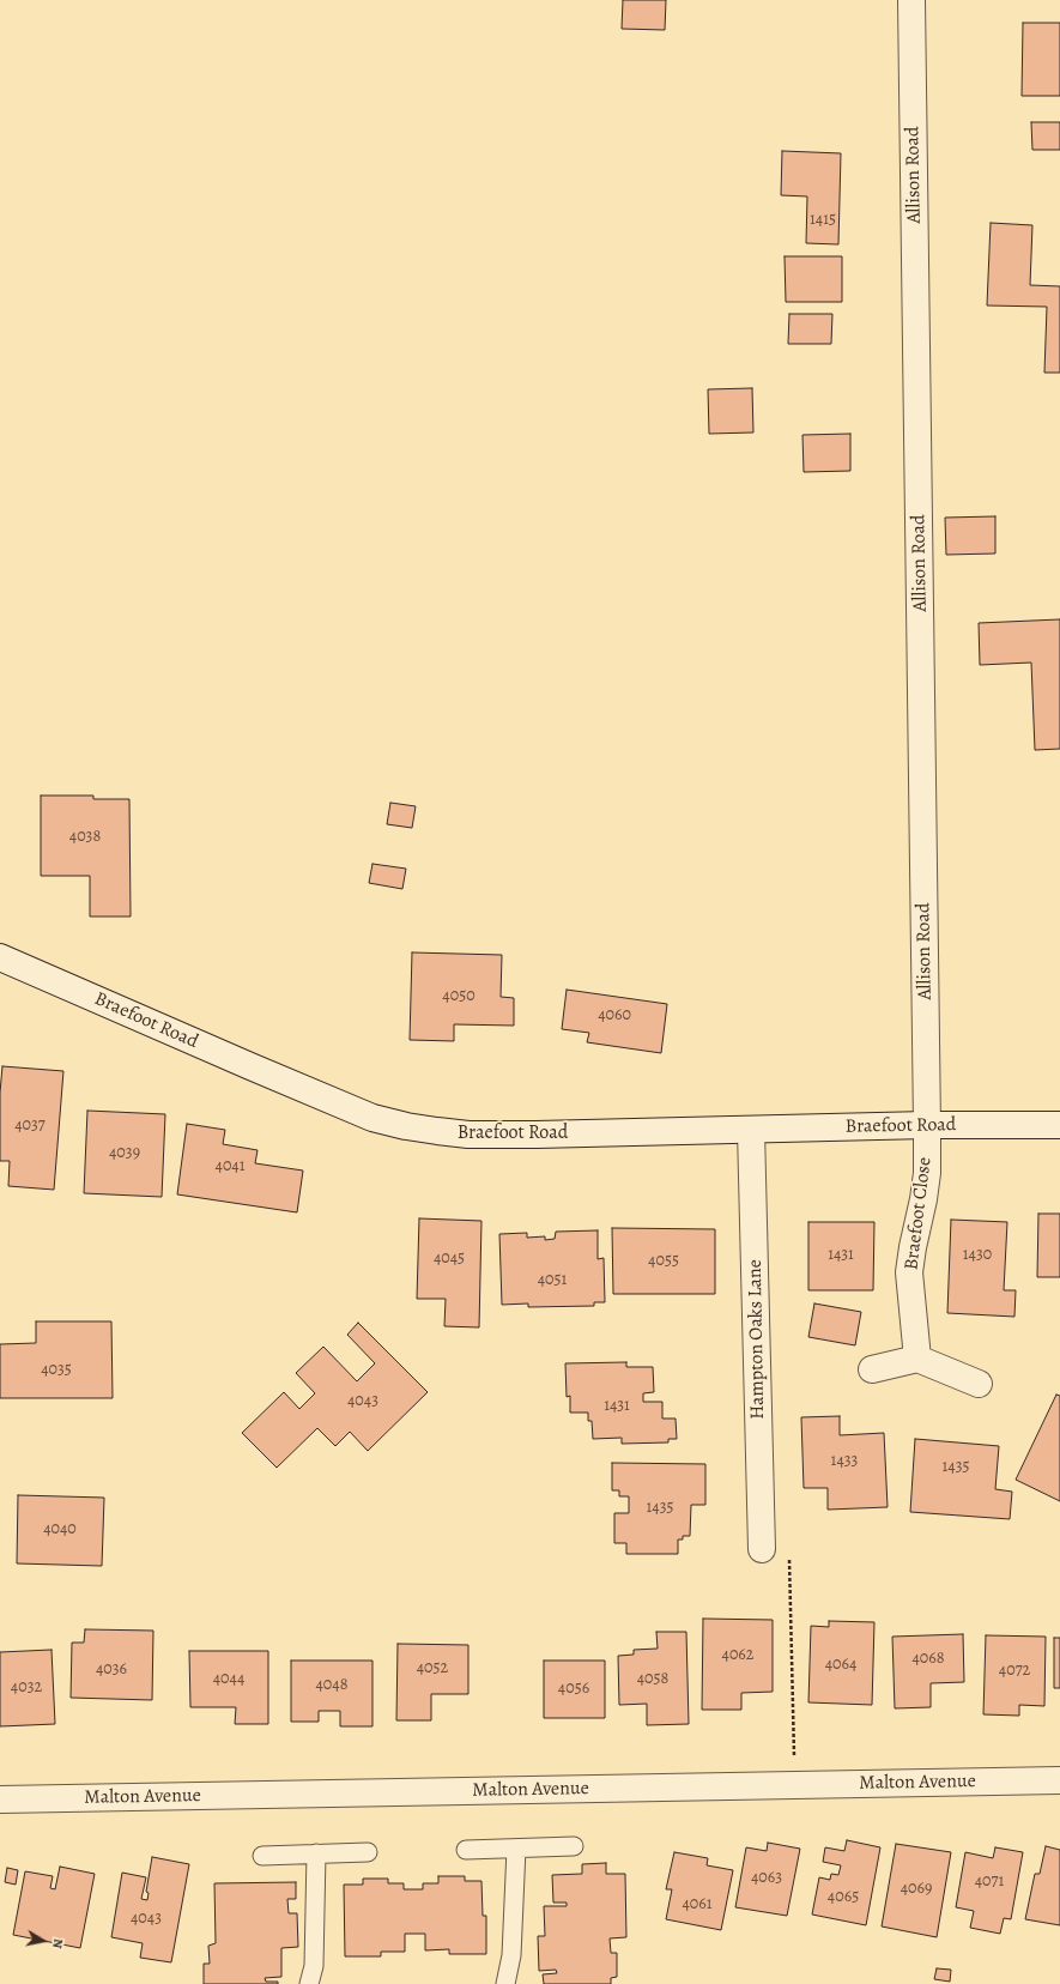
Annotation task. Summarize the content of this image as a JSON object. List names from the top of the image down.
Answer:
{
  "streets": {
    "street": [
      "Allison Road",
      "Braefoot Road",
      "Braefoot Close",
      "Hampton Oaks Lane",
      "Malton Avenue"
    ]
  },
  "crossings": [
    ["Allison Road", "Braefoot Road"],
    ["Allison Road", "Braefoot Close"],
    ["Braefoot Road", "Braefoot Close"],
    ["Braefoot Road", "Hampton Oaks Lane"]
  ],
  "house_numbers": [
    "1415",
    "4038",
    "4050",
    "4060",
    "4037",
    "4039",
    "4041",
    "1431",
    "1430",
    "4045",
    "4055",
    "4051",
    "4035",
    "4043",
    "1431",
    "1433",
    "1435",
    "1435",
    "4040",
    "4062",
    "4068",
    "4064",
    "4052",
    "4036",
    "4072",
    "4044",
    "4058",
    "4048",
    "4032",
    "4056",
    "4063",
    "4071",
    "4069",
    "4065",
    "4061",
    "4043"
  ],
  "north": "right"
}
